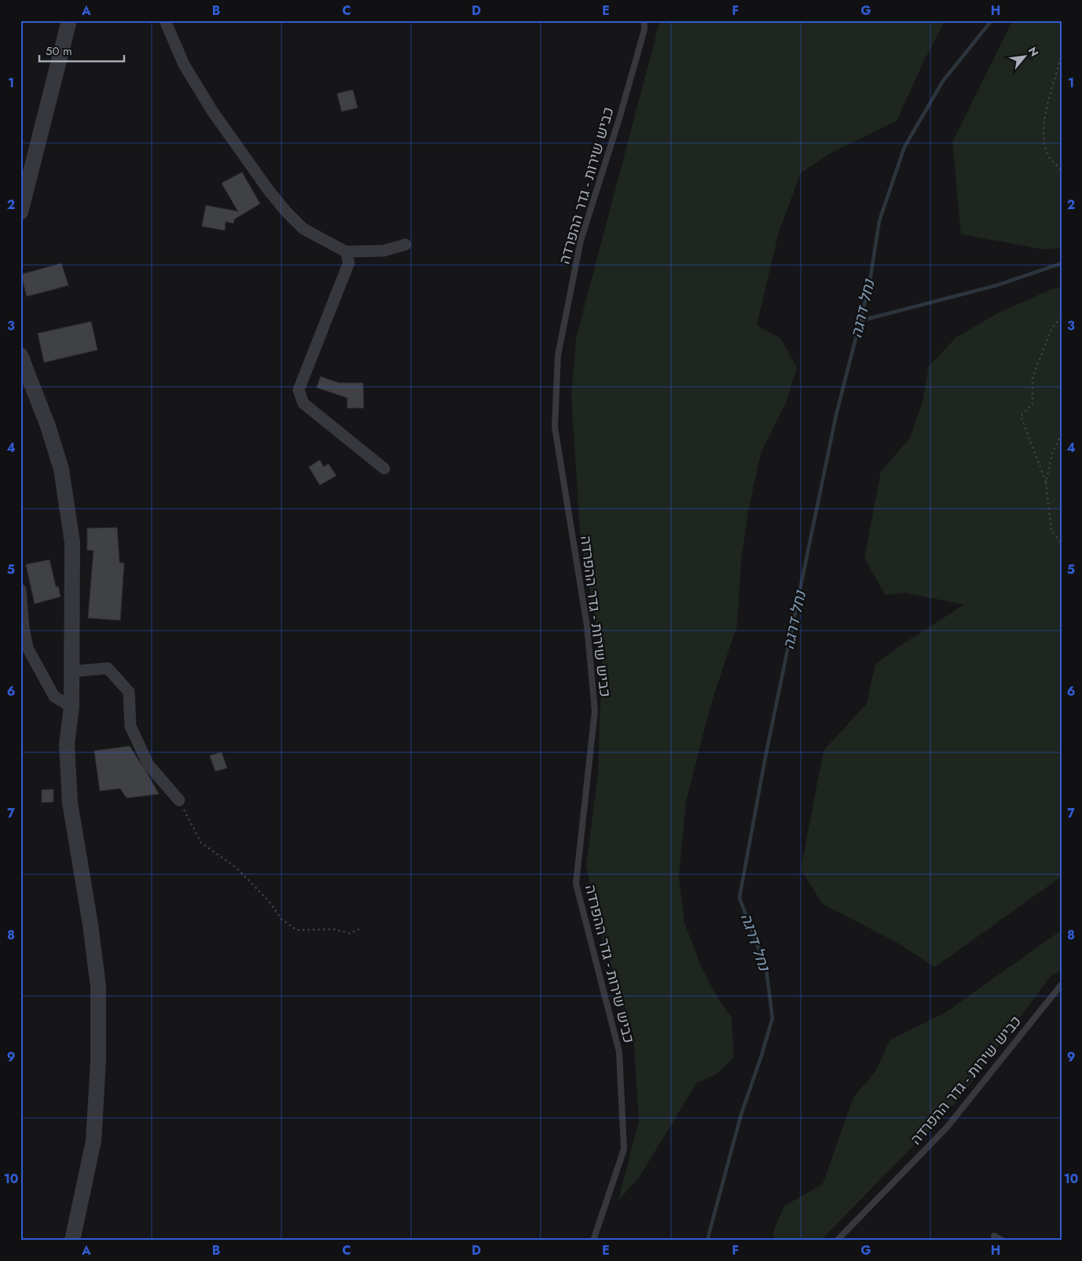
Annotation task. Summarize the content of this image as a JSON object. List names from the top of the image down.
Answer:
{
  "streets": {
    "lane": ["כביש שירות - גדר ההפרדה"]
  },
  "water": ["נחל דרגה"],
  "scale_bar": "50 m",
  "north": "top right",
  "grid": {
    "columns": [
      "A",
      "B",
      "C",
      "D",
      "E",
      "F",
      "G",
      "H"
    ],
    "rows": [
      "1",
      "2",
      "3",
      "4",
      "5",
      "6",
      "7",
      "8",
      "9",
      "10"
    ]
  }
}
